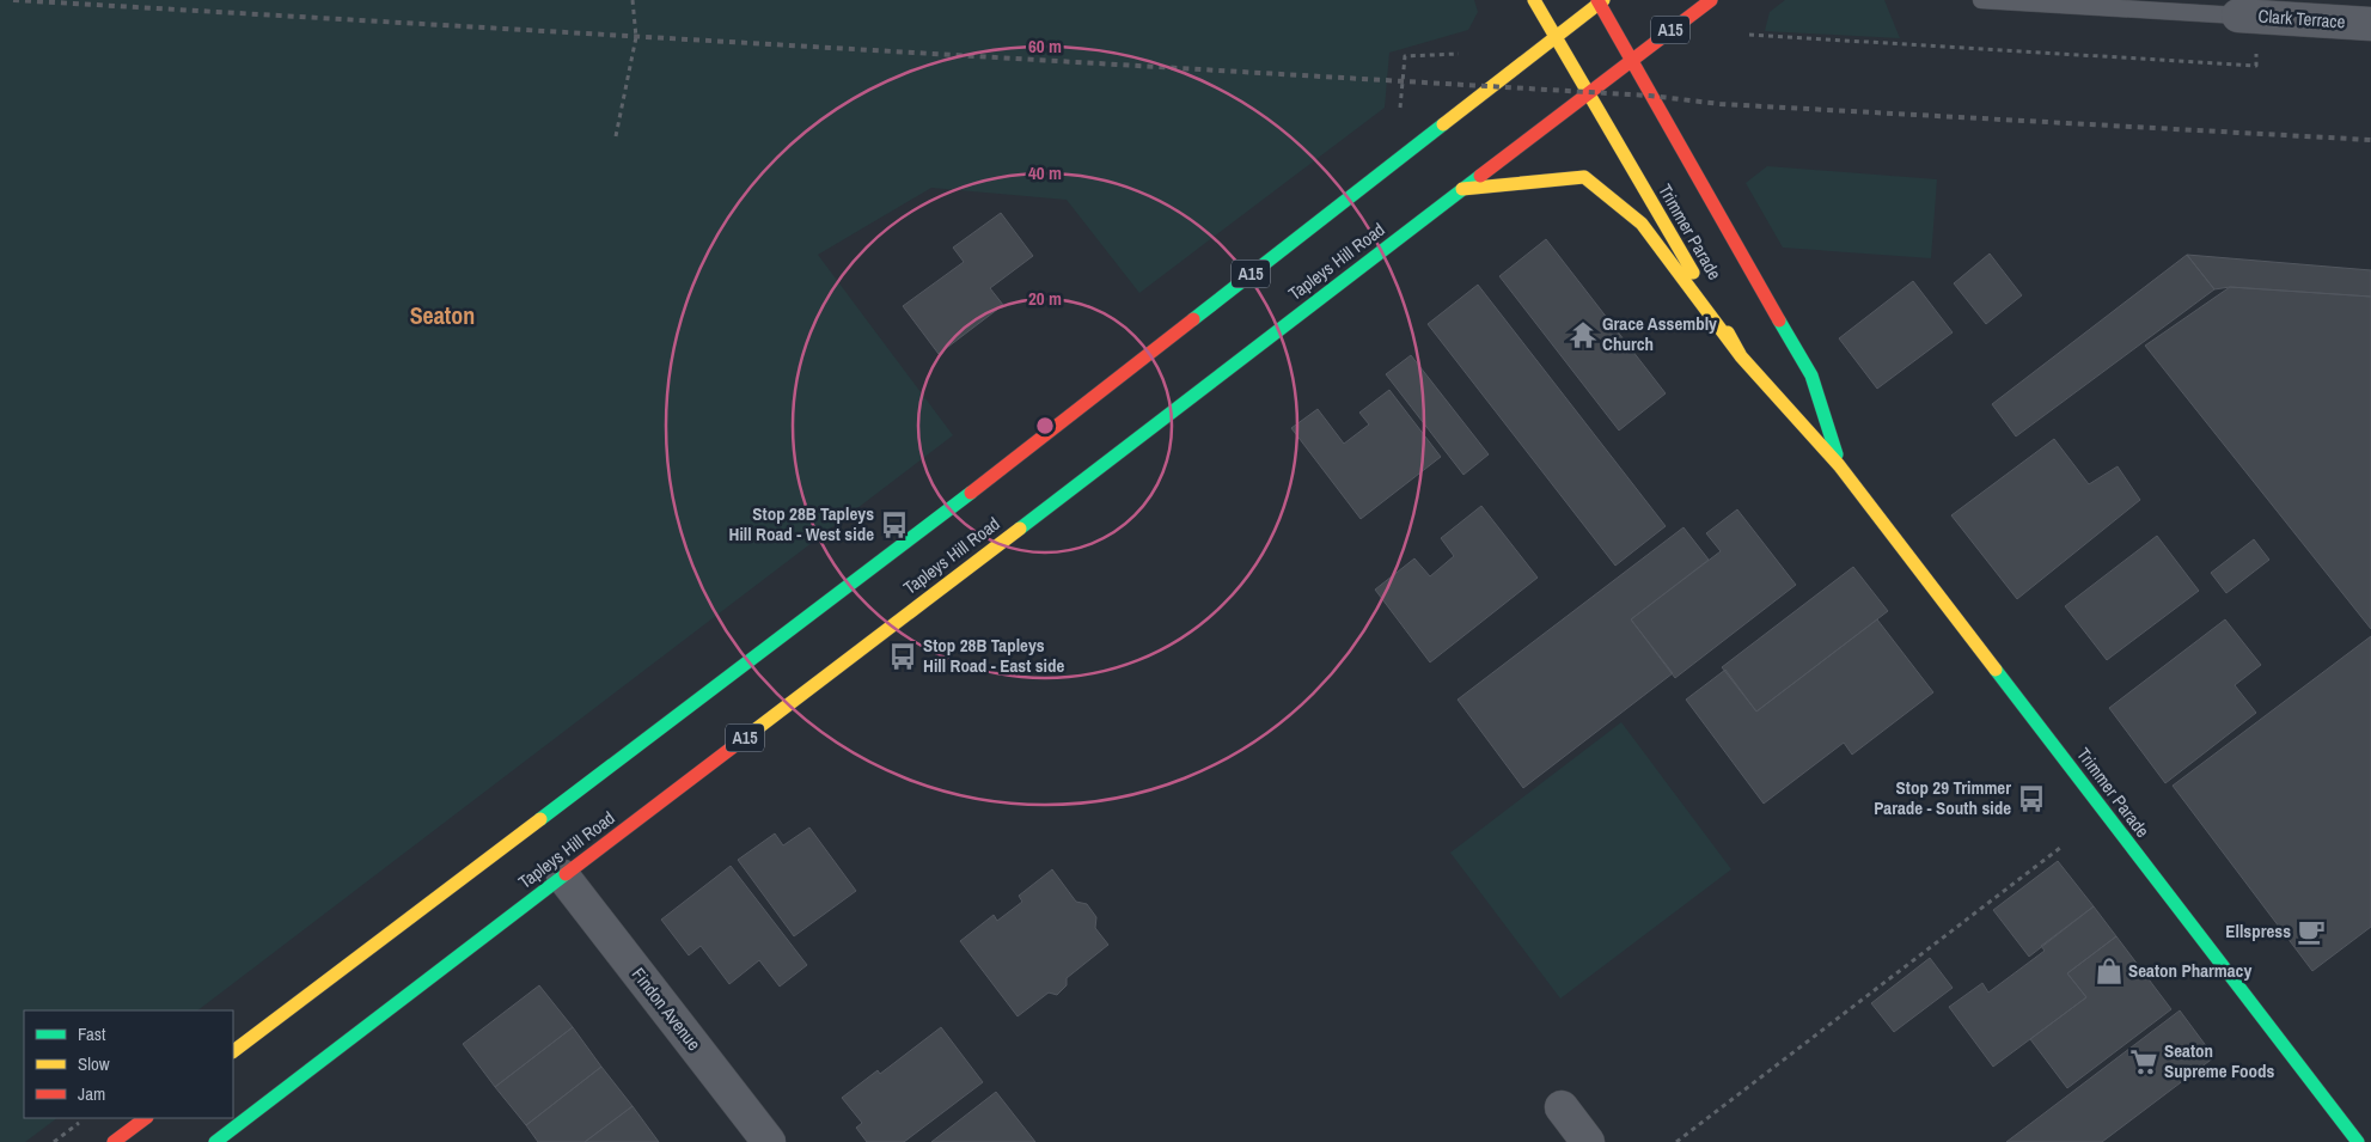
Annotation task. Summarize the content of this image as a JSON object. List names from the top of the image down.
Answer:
{
  "streets": {
    "main road": ["A15", "Trimmer Parade", "Tapleys Hill Road"],
    "street": ["Clark Terrace", "Findon Avenue"]
  },
  "crossings": [
    ["A15", "Trimmer Parade"],
    ["Trimmer Parade", "Tapleys Hill Road"],
    ["Tapleys Hill Road", "Findon Avenue"]
  ],
  "districts": ["Seaton"],
  "places": {
    "temple": ["Grace Assembly Church"],
    "bus stop": ["Stop 28B Tapleys Hill Road - West side", "Stop 28B Tapleys Hill Road - East side", "Stop 29 Trimmer Parade - South side"],
    "cafe": ["Ellspress"],
    "shop": ["Seaton Pharmacy"],
    "supermarket": ["Seaton Supreme Foods"]
  },
  "legend": ["Fast", "Slow", "Jam"],
  "rings": ["60 m", "40 m", "20 m"]
}
